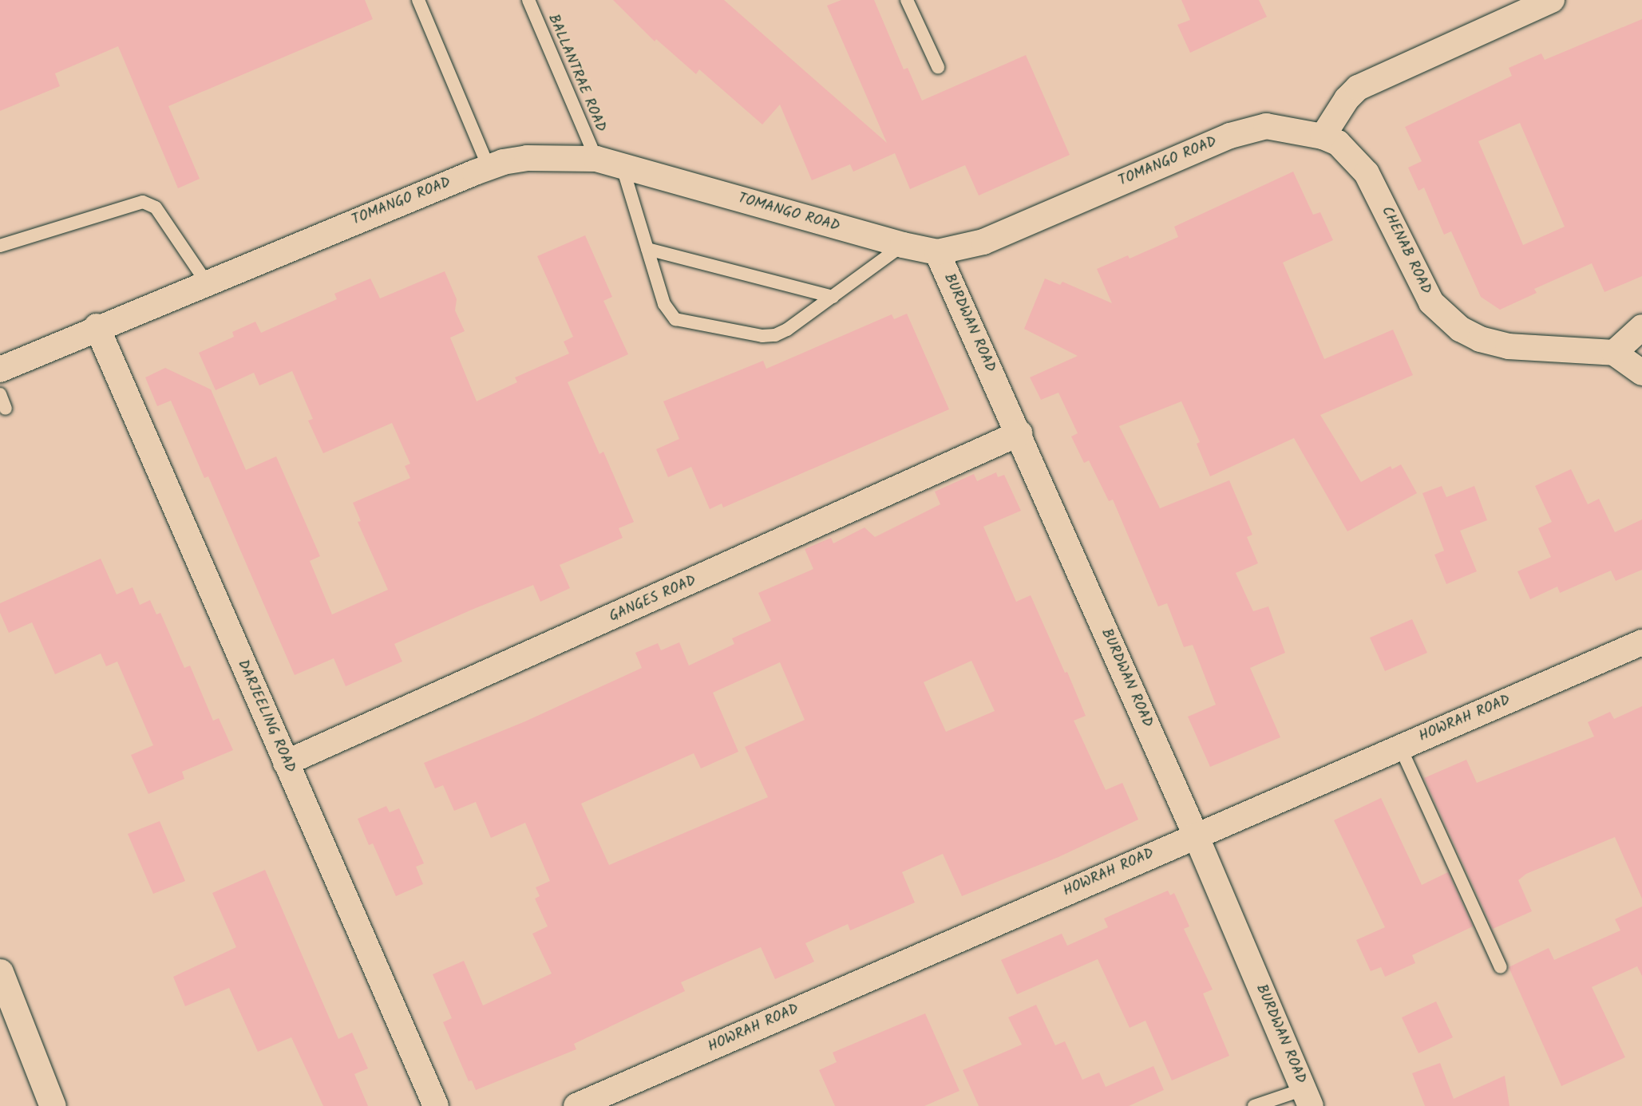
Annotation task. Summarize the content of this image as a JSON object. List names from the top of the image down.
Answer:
{
  "streets": {
    "street": [
      "TOMANGO ROAD",
      "CHENAB ROAD",
      "BURDWAN ROAD",
      "GANGES ROAD",
      "DARJEELING ROAD",
      "HOWRAH ROAD"
    ],
    "lane": ["BALLANTRAE ROAD"]
  },
  "crossings": [
    ["BALLANTRAE ROAD", "TOMANGO ROAD"],
    ["TOMANGO ROAD", "CHENAB ROAD"],
    ["TOMANGO ROAD", "BURDWAN ROAD"],
    ["TOMANGO ROAD", "DARJEELING ROAD"],
    ["BURDWAN ROAD", "GANGES ROAD"],
    ["BURDWAN ROAD", "HOWRAH ROAD"],
    ["GANGES ROAD", "DARJEELING ROAD"]
  ]
}
